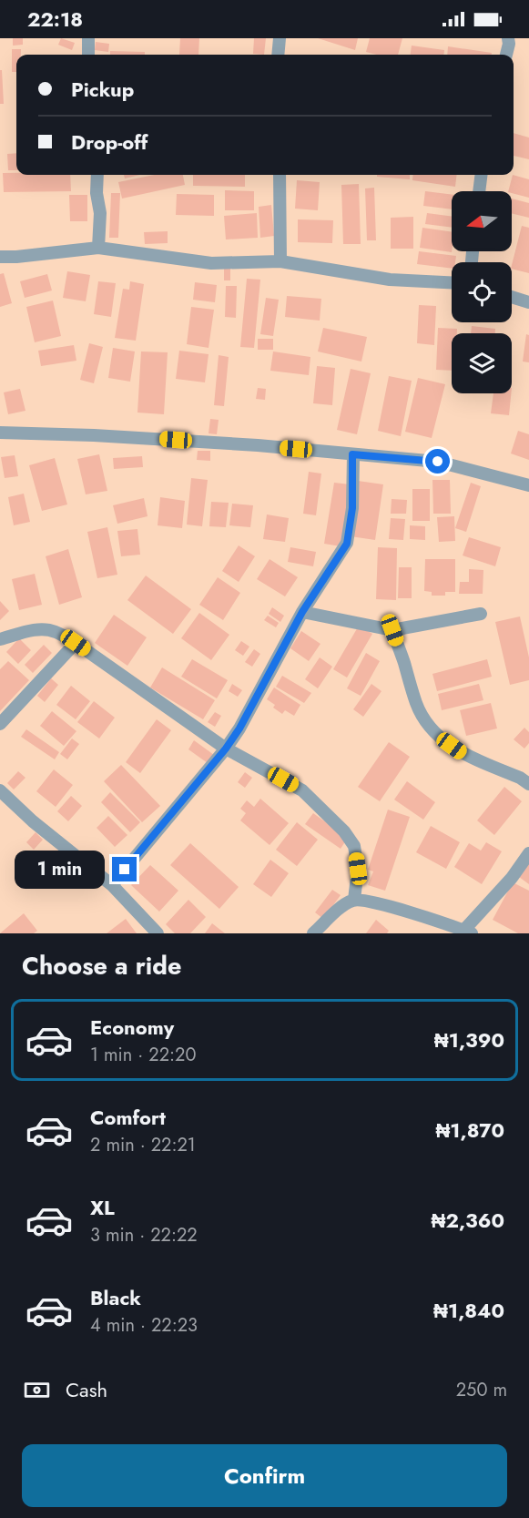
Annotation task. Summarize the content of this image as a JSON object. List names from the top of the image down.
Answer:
{
  "north": "left",
  "page": {
    "status": "22:18",
    "banner": ["Pickup", "Drop-off"],
    "bubble": "1 min",
    "heading": "Choose a ride",
    "list": [
      {
        "name": "Economy",
        "note": "1 min · 22:20",
        "value": "₦1,390"
      },
      {
        "name": "Comfort",
        "note": "2 min · 22:21",
        "value": "₦1,870"
      },
      {
        "name": "XL",
        "note": "3 min · 22:22",
        "value": "₦2,360"
      },
      {
        "name": "Black",
        "note": "4 min · 22:23",
        "value": "₦1,840"
      }
    ],
    "pay": ["Cash", "250 m"],
    "buttons": "Confirm"
  }
}
